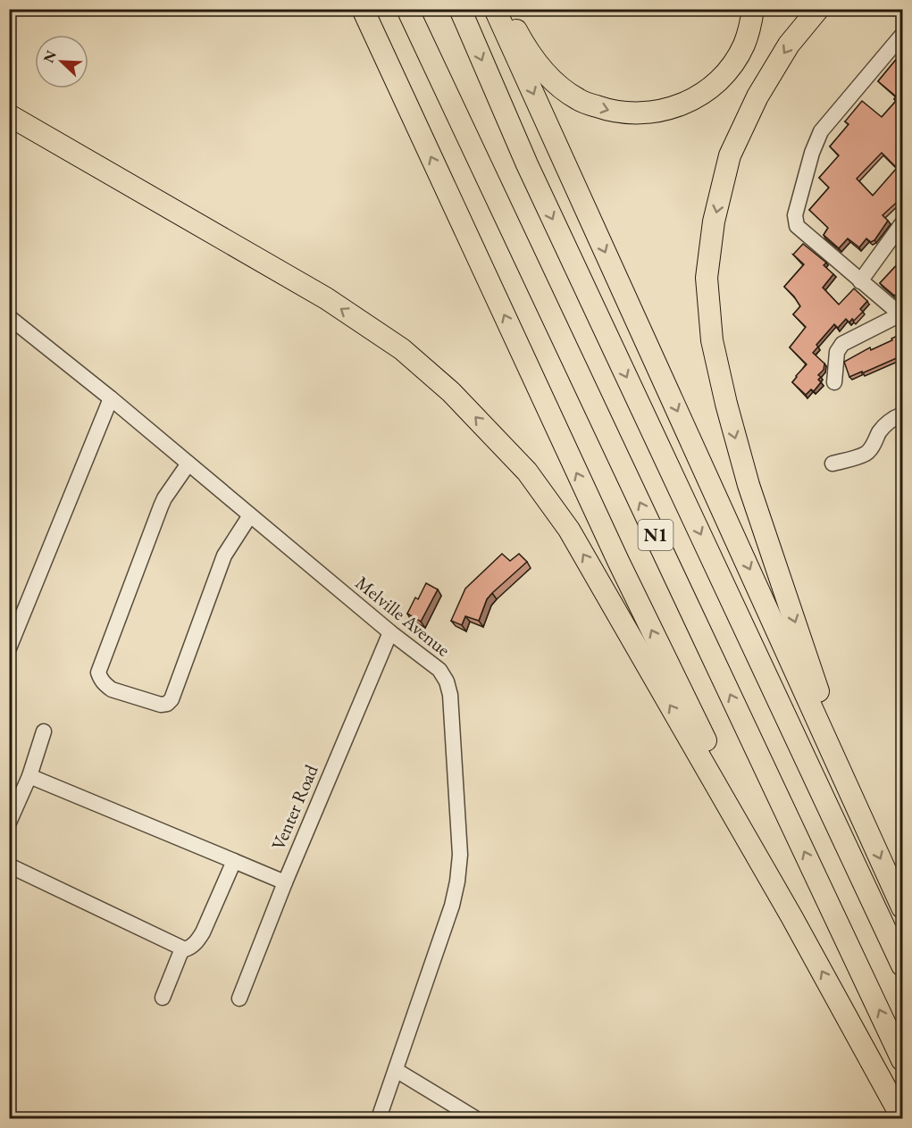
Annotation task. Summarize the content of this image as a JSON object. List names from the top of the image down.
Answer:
{
  "streets": {
    "highway": ["N1"],
    "street": ["Melville Avenue", "Venter Road"]
  },
  "crossings": [
    ["Melville Avenue", "Venter Road"]
  ],
  "north": "top left"
}
